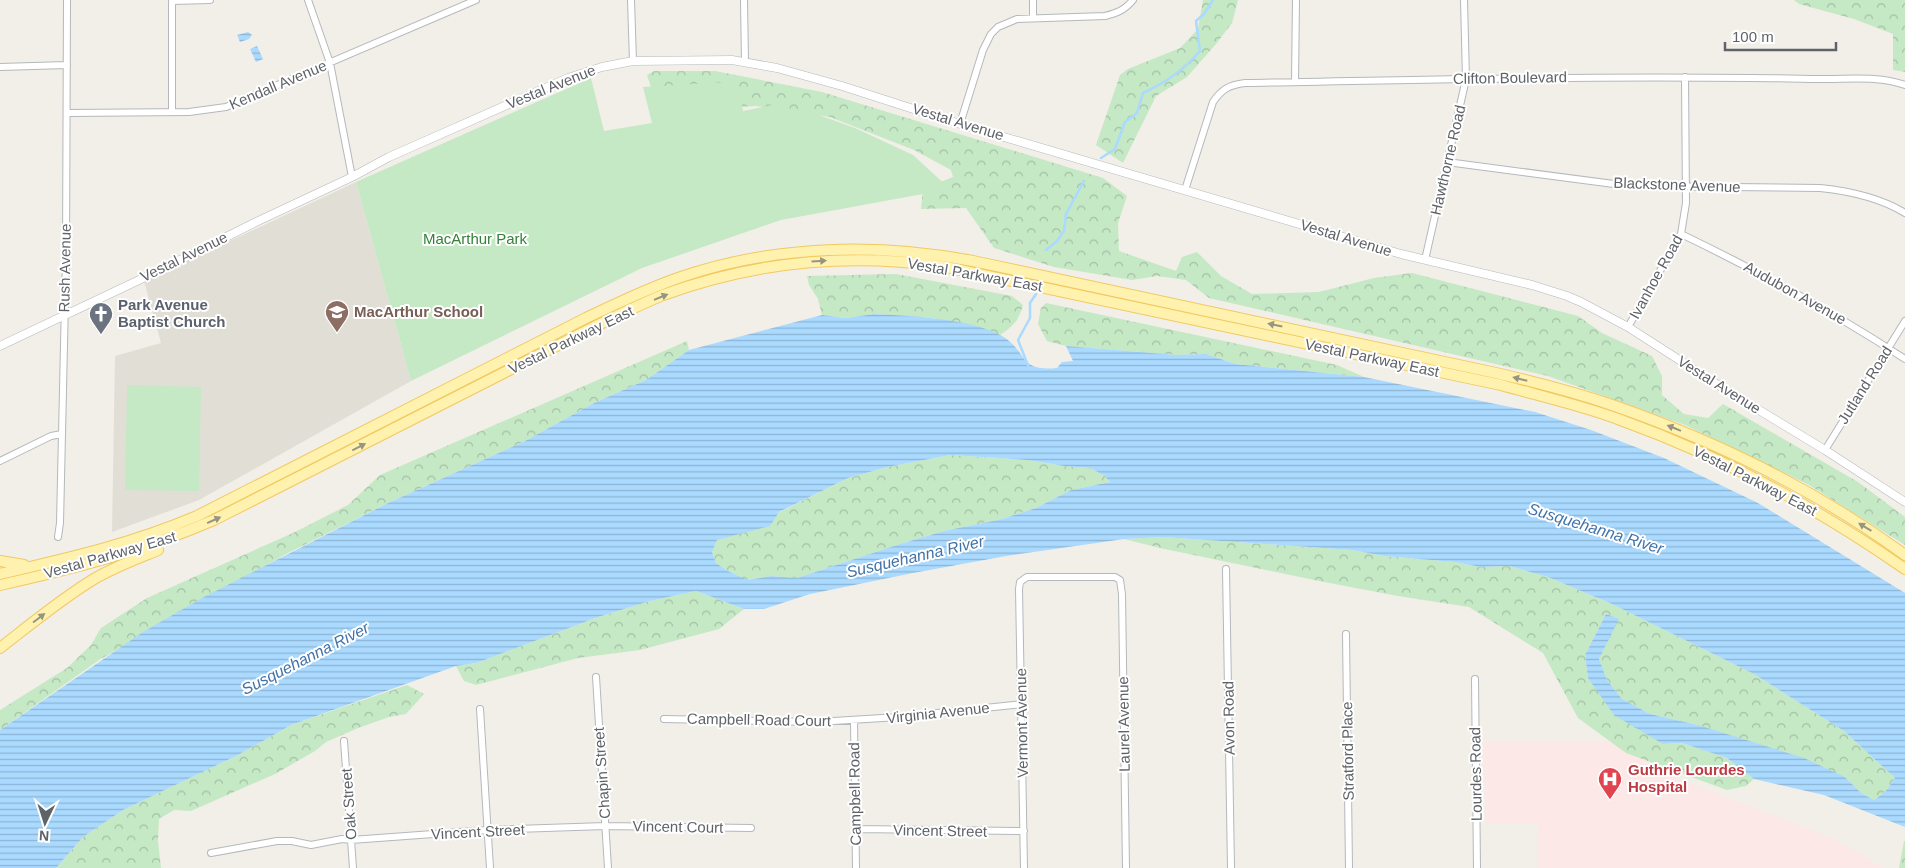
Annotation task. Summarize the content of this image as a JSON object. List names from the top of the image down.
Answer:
{
  "streets": {
    "main road": ["Vestal Parkway East"],
    "street": [
      "Clifton Boulevard",
      "Kendall Avenue",
      "Vestal Avenue",
      "Hawthorne Road",
      "Blackstone Avenue",
      "Rush Avenue",
      "Ivanhoe Road",
      "Audubon Avenue",
      "Jutland Road",
      "Virginia Avenue",
      "Avon Road",
      "Campbell Road Court",
      "Vermont Avenue",
      "Laurel Avenue",
      "Stratford Place",
      "Chapin Street",
      "Lourdes Road",
      "Campbell Road",
      "Oak Street",
      "Vincent Court",
      "Vincent Street"
    ]
  },
  "crossings": [
    ["Clifton Boulevard", "Vestal Avenue"],
    ["Clifton Boulevard", "Hawthorne Road"],
    ["Clifton Boulevard", "Ivanhoe Road"],
    ["Kendall Avenue", "Rush Avenue"],
    ["Vestal Avenue", "Hawthorne Road"],
    ["Vestal Avenue", "Rush Avenue"],
    ["Vestal Avenue", "Ivanhoe Road"],
    ["Vestal Avenue", "Jutland Road"],
    ["Hawthorne Road", "Blackstone Avenue"],
    ["Blackstone Avenue", "Ivanhoe Road"],
    ["Ivanhoe Road", "Audubon Avenue"],
    ["Audubon Avenue", "Jutland Road"],
    ["Virginia Avenue", "Campbell Road Court"],
    ["Virginia Avenue", "Vermont Avenue"],
    ["Virginia Avenue", "Campbell Road"],
    ["Campbell Road Court", "Campbell Road"],
    ["Vermont Avenue", "Laurel Avenue"],
    ["Vermont Avenue", "Vincent Street"],
    ["Chapin Street", "Vincent Court"],
    ["Chapin Street", "Vincent Street"],
    ["Campbell Road", "Vincent Street"],
    ["Oak Street", "Vincent Street"],
    ["Vincent Court", "Vincent Street"]
  ],
  "water": ["Susquehanna River"],
  "parks": ["MacArthur Park"],
  "places": {
    "school or university": ["MacArthur School"],
    "church": ["Park Avenue Baptist Church"],
    "hospital": ["Guthrie Lourdes Hospital"]
  },
  "scale_bar": "100 m",
  "north": "bottom"
}
